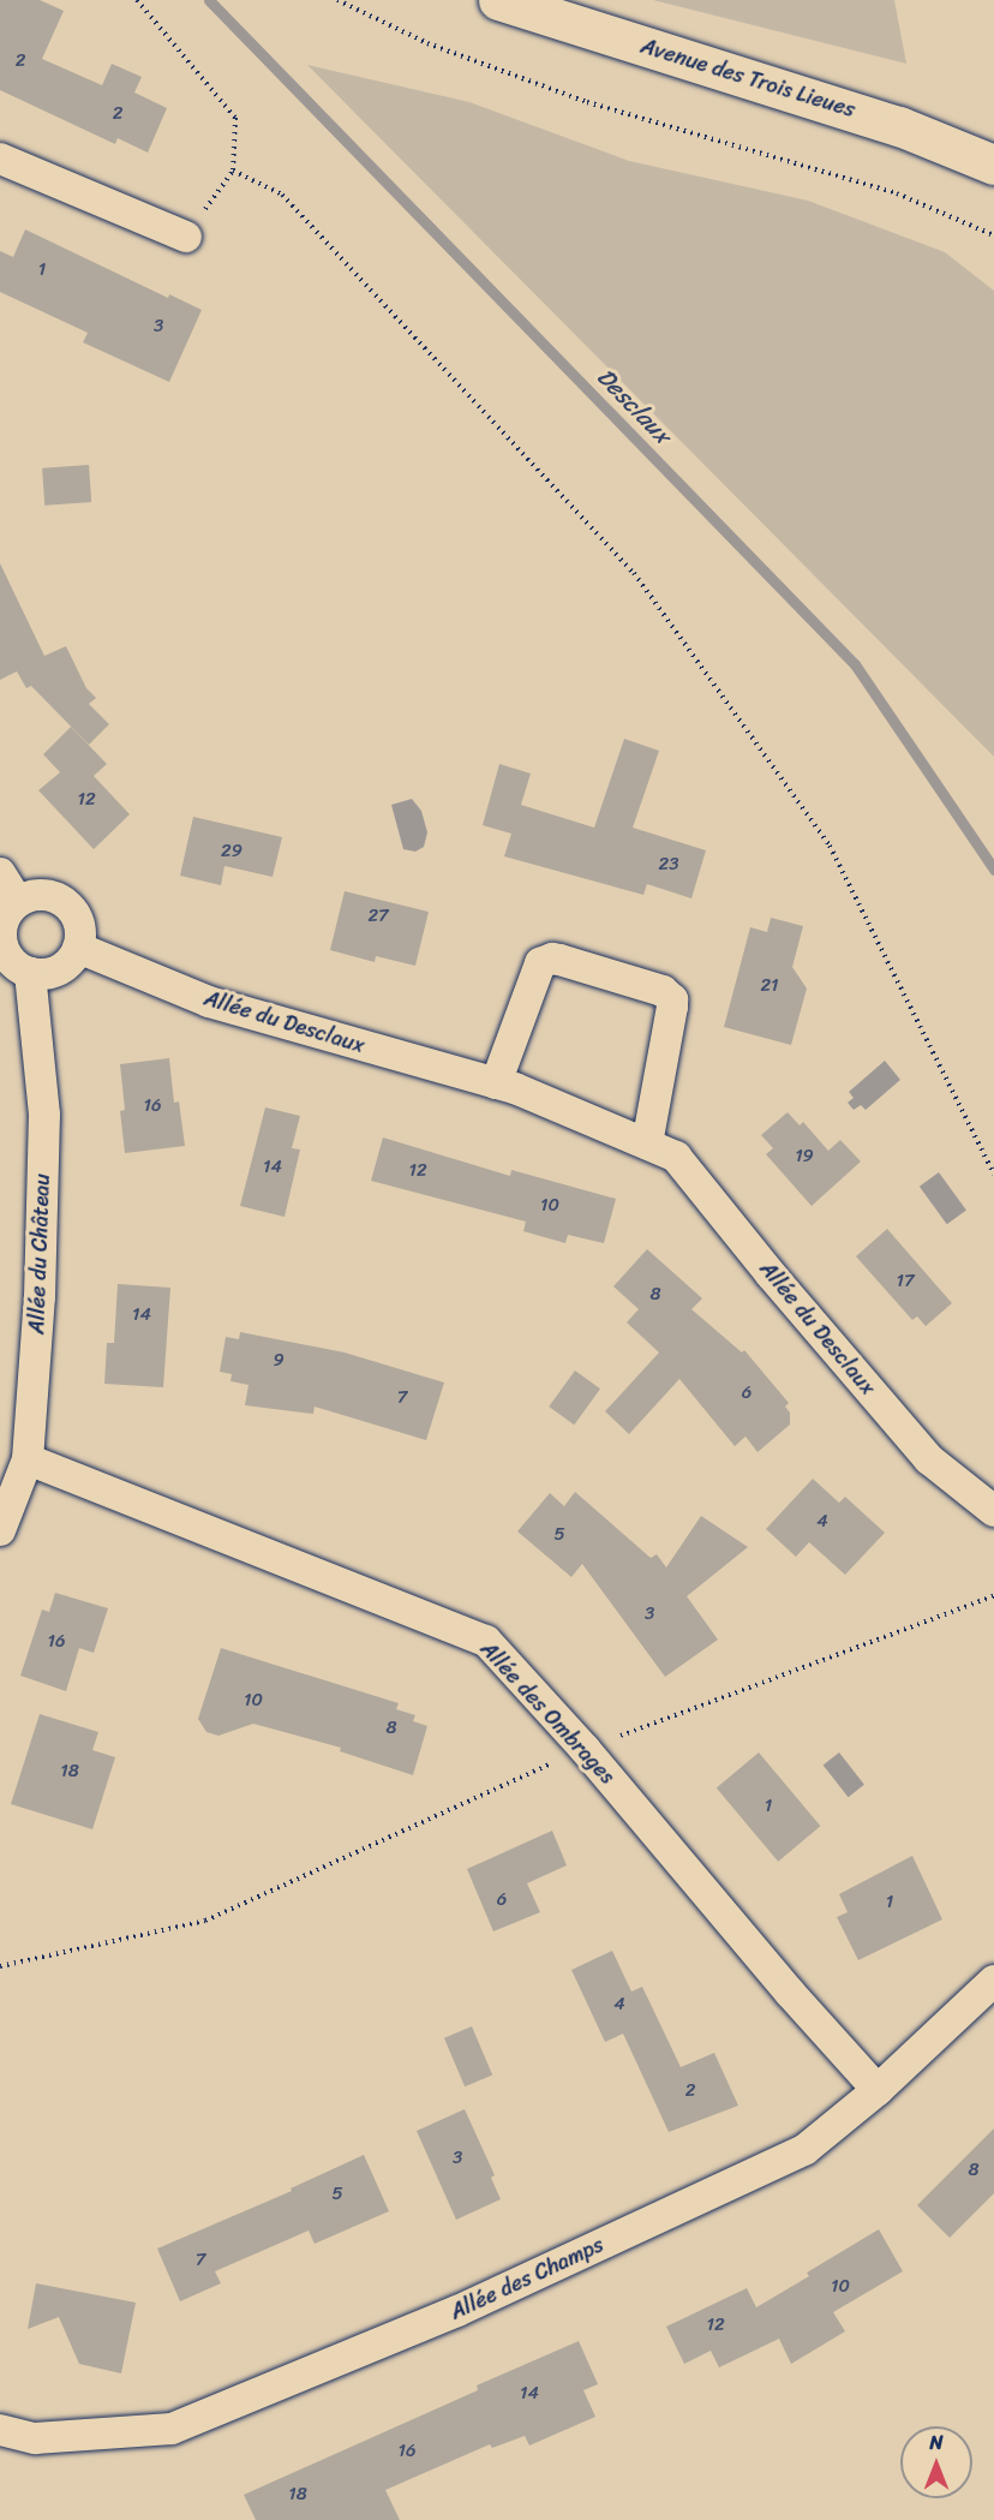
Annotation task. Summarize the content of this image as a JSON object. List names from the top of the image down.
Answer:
{
  "streets": {
    "main road": ["Avenue des Trois Lieues"],
    "street": [
      "Allée du Desclaux",
      "Allée du Château",
      "Allée des Ombrages",
      "Allée des Champs"
    ]
  },
  "crossings": [
    ["Allée du Desclaux", "Allée du Château"],
    ["Allée du Château", "Allée des Ombrages"],
    ["Allée des Ombrages", "Allée des Champs"]
  ],
  "water": ["Desclaux"],
  "house_numbers": [
    "2",
    "2",
    "1",
    "3",
    "12",
    "29",
    "23",
    "27",
    "21",
    "16",
    "19",
    "14",
    "12",
    "10",
    "17",
    "8",
    "14",
    "9",
    "6",
    "7",
    "4",
    "5",
    "3",
    "16",
    "10",
    "8",
    "18",
    "1",
    "6",
    "1",
    "4",
    "2",
    "3",
    "8",
    "5",
    "7",
    "10",
    "12",
    "14",
    "16",
    "18"
  ],
  "north": "top"
}
